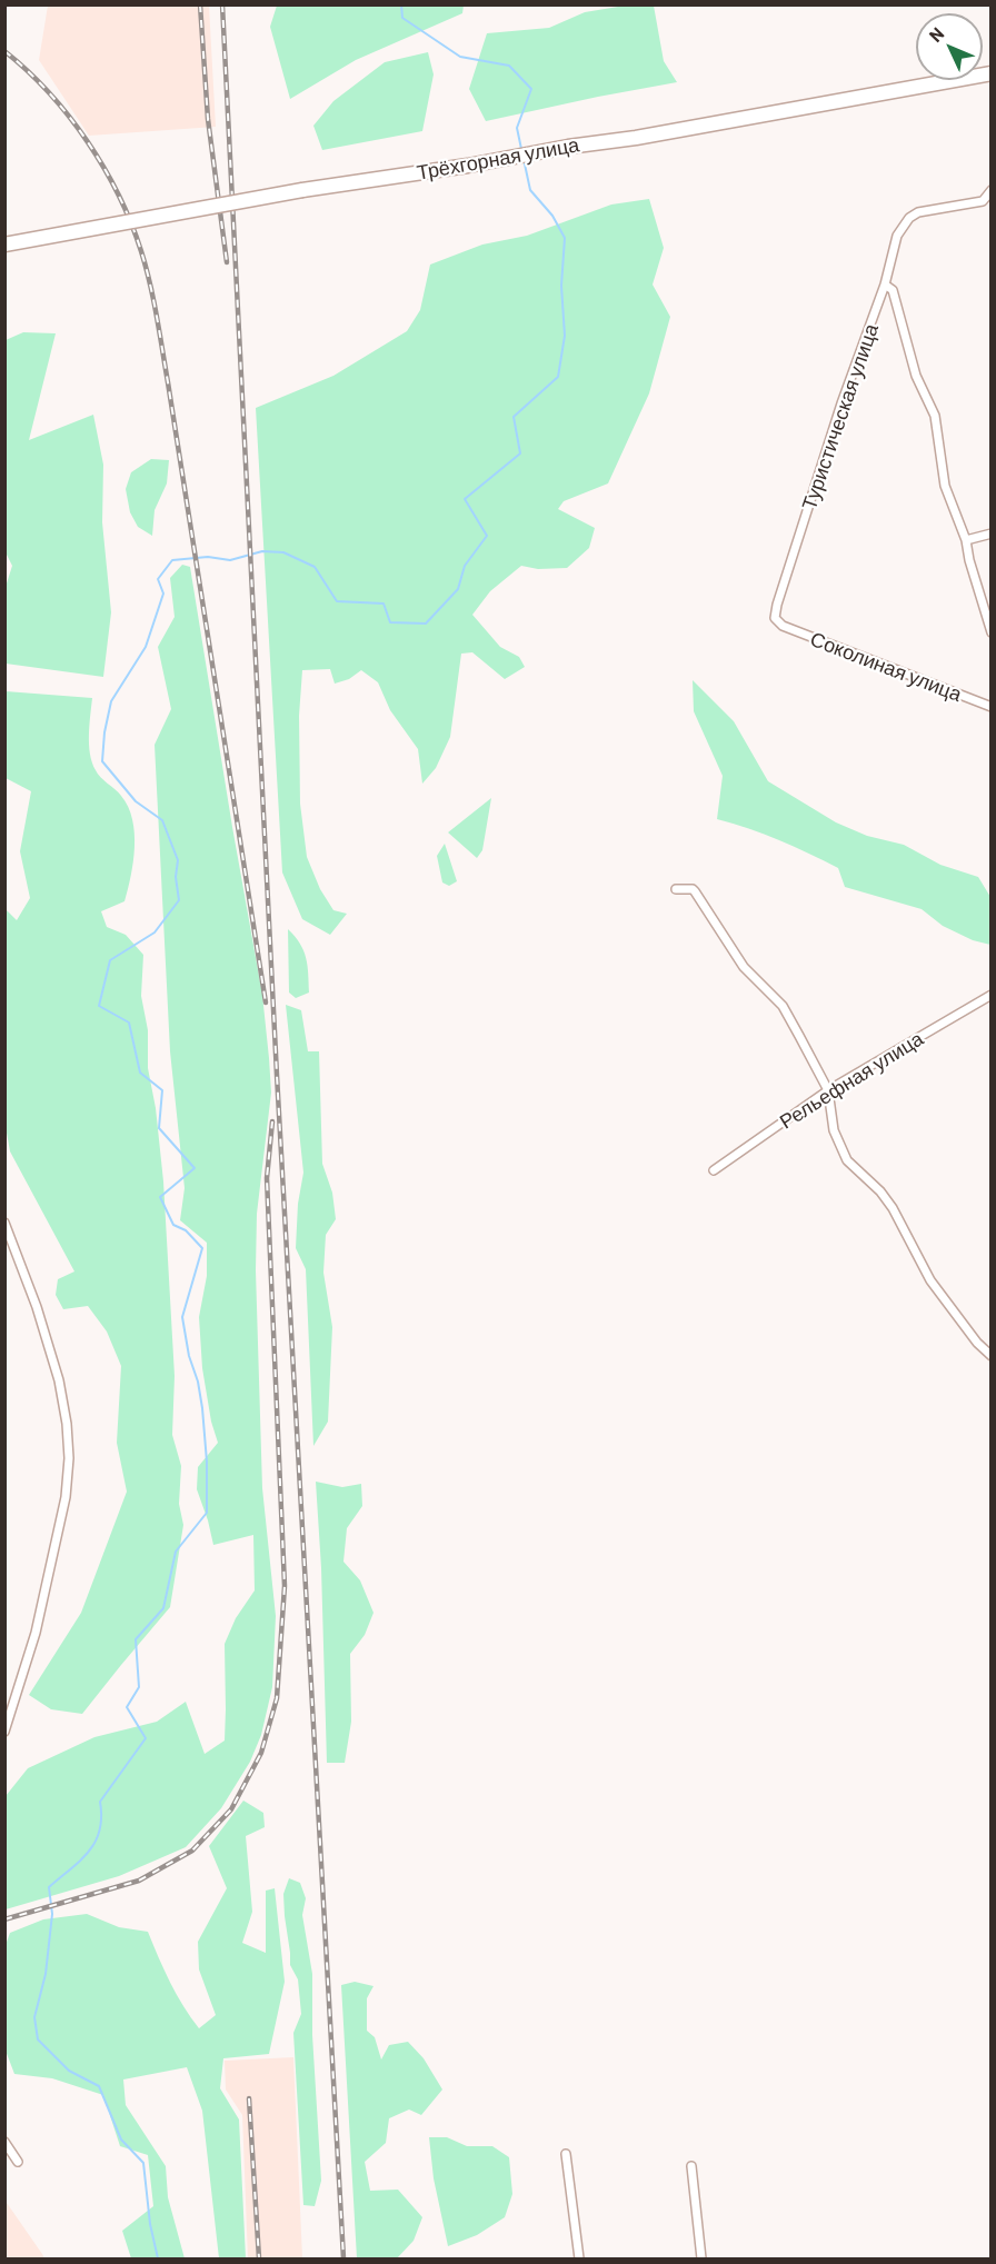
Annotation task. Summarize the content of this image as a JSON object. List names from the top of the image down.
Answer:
{
  "streets": {
    "highway": ["Трёхгорная улица"],
    "street": ["Туристическая улица", "Соколиная улица", "Рельефная улица"]
  },
  "crossings": [
    ["Туристическая улица", "Соколиная улица"]
  ],
  "north": "top left"
}
